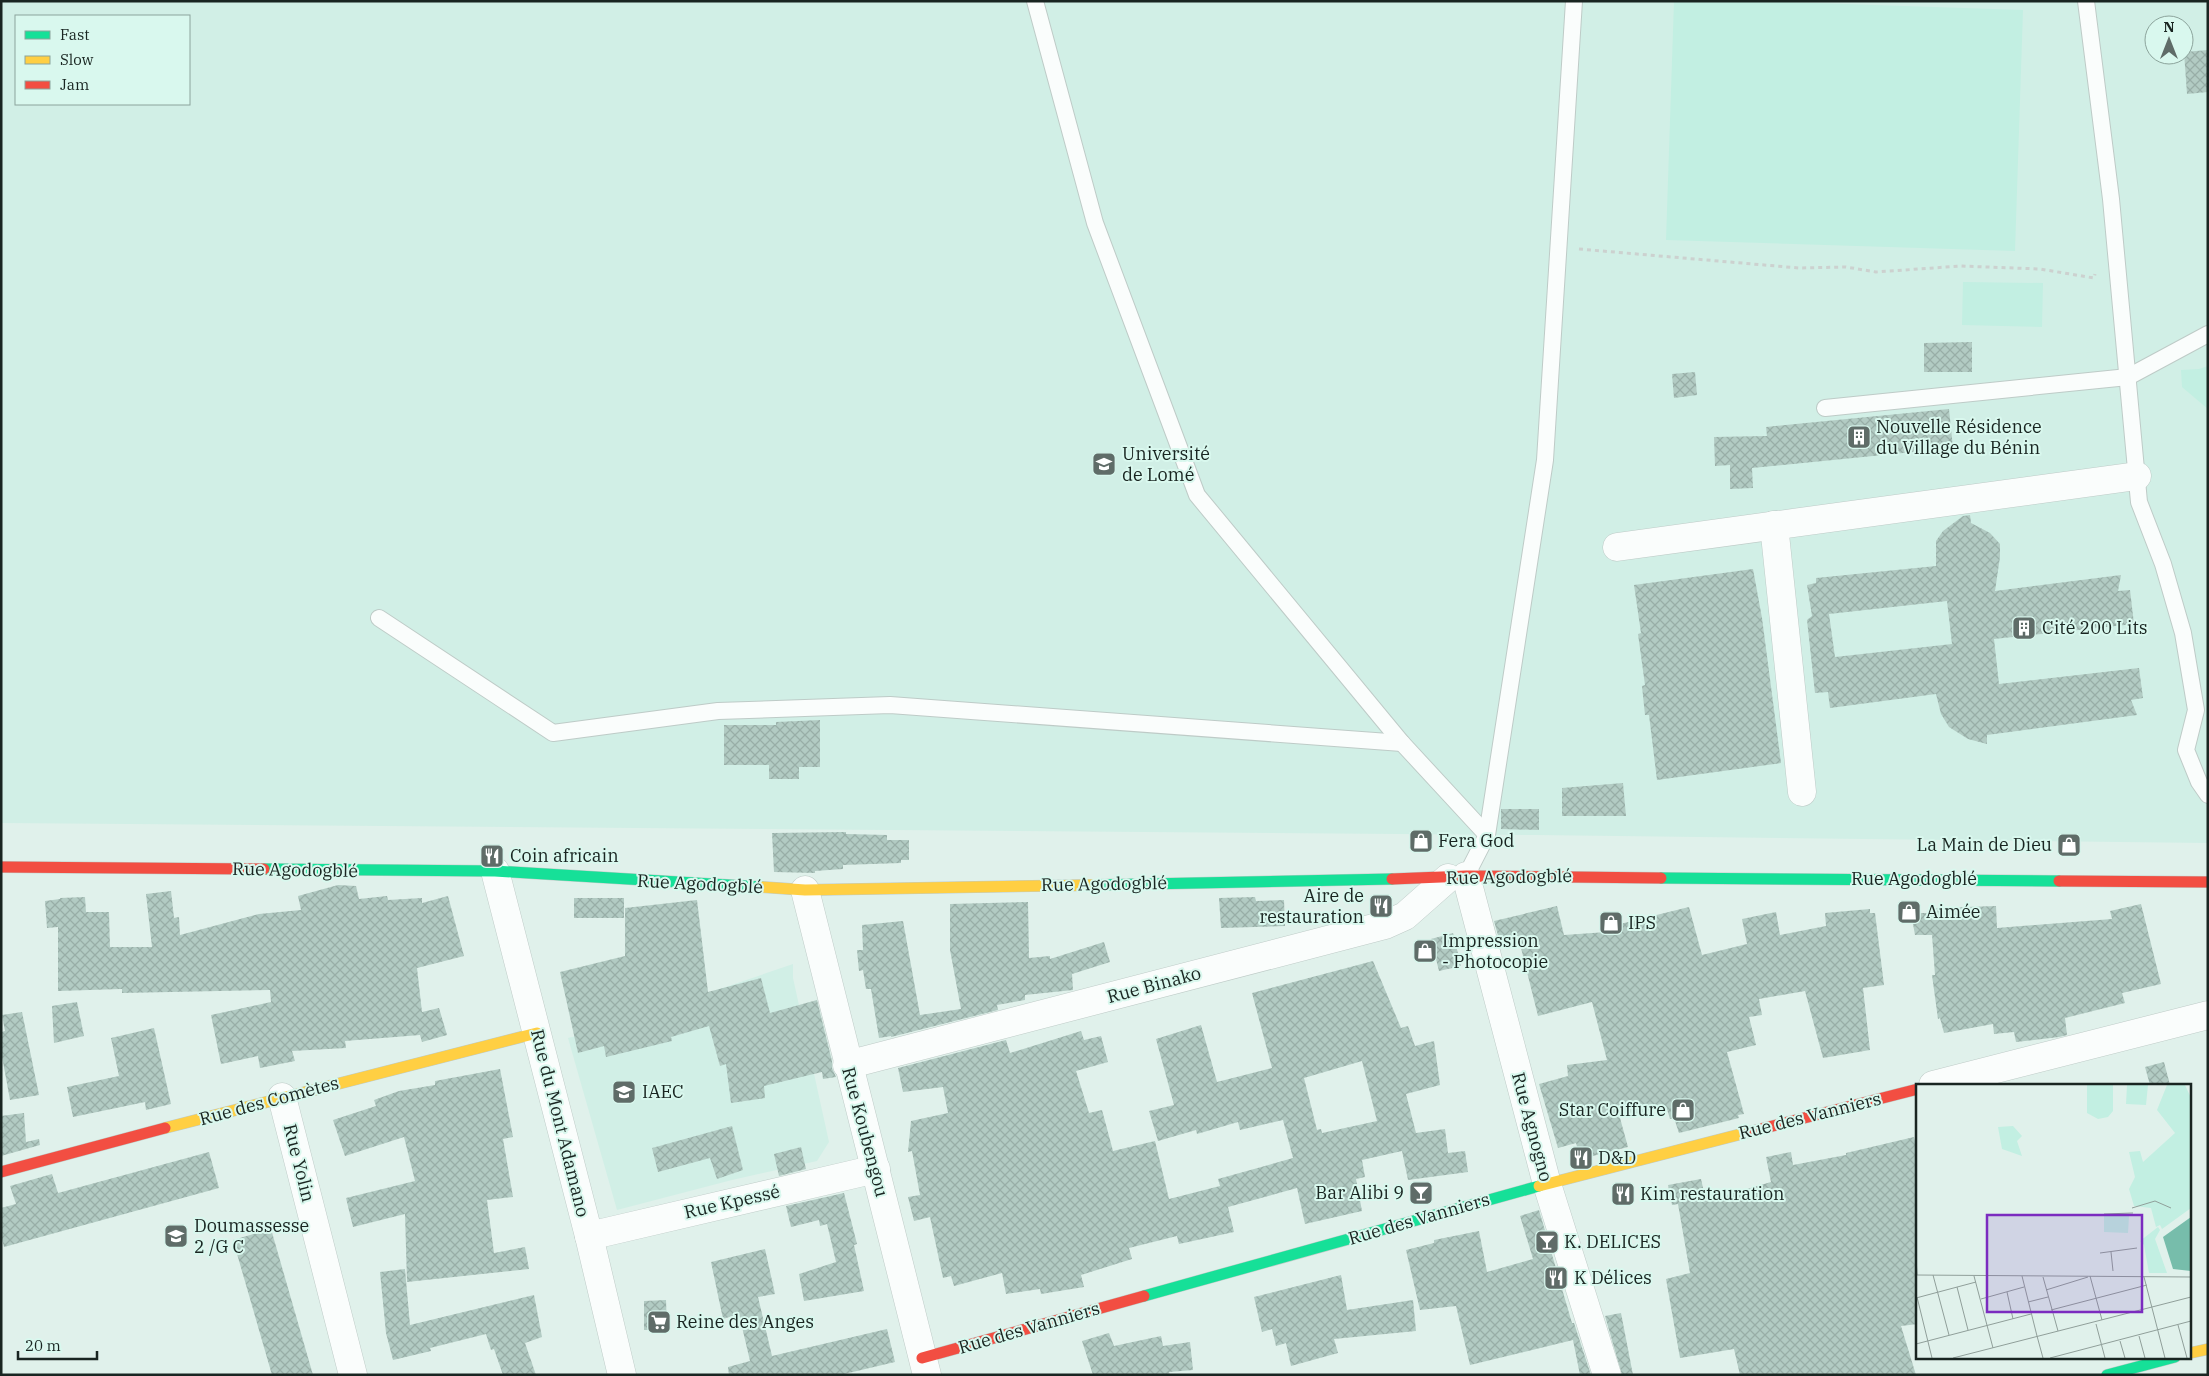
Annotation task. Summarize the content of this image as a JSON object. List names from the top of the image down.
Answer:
{
  "streets": {
    "street": [
      "Rue Agodogblé",
      "Rue Binako",
      "Rue des Comètes",
      "Rue des Vanniers",
      "Rue du Mont Adamano",
      "Rue Agnogno",
      "Rue Koubengou",
      "Rue Yolin",
      "Rue Kpessé"
    ]
  },
  "crossings": [
    ["Rue Agodogblé", "Rue Binako"],
    ["Rue Agodogblé", "Rue du Mont Adamano"],
    ["Rue Agodogblé", "Rue Agnogno"],
    ["Rue Agodogblé", "Rue Koubengou"],
    ["Rue Binako", "Rue Agnogno"],
    ["Rue Binako", "Rue Koubengou"],
    ["Rue des Comètes", "Rue du Mont Adamano"],
    ["Rue des Comètes", "Rue Yolin"],
    ["Rue des Vanniers", "Rue Agnogno"],
    ["Rue des Vanniers", "Rue Koubengou"],
    ["Rue du Mont Adamano", "Rue Kpessé"],
    ["Rue Koubengou", "Rue Kpessé"]
  ],
  "places": {
    "building": ["Nouvelle Résidence du Village du Bénin", "Cité 200 Lits"],
    "school or university": ["Université de Lomé", "IAEC", "Doumassesse 2 /G C"],
    "shop": [
      "Fera God",
      "La Main de Dieu",
      "Aimée",
      "IPS",
      "Impression - Photocopie",
      "Star Coiffure"
    ],
    "restaurant": [
      "Coin africain",
      "Aire de restauration",
      "D&D",
      "Kim restauration",
      "K Délices"
    ],
    "bar": ["Bar Alibi 9", "K. DELICES"],
    "supermarket": ["Reine des Anges"]
  },
  "legend": ["Fast", "Slow", "Jam"],
  "scale_bar": "20 m",
  "north": "top"
}
